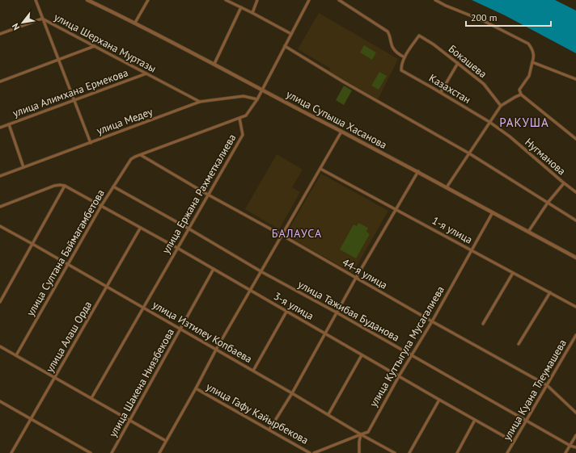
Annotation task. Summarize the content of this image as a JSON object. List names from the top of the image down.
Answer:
{
  "streets": {
    "street": [
      "улица Шерхана Муртазы",
      "Бокашева",
      "Казахстан",
      "улица Алимхана Ермекова",
      "улица Супыша Хасанова",
      "улица Медеу",
      "Нугманова",
      "улица Ержана Рахметкалиева",
      "1-я улица",
      "улица Султана Баймагамбетова",
      "44-я улица",
      "3-я улица",
      "улица Тажибая Буданова",
      "улица Изтилеу Копбаева",
      "улица Алаш Орда",
      "улица Куттыгула Мусагалиева",
      "улица Шакена Ниязбекова",
      "улица Куана Тлеумашева",
      "улица Гафу Кайырбекова"
    ]
  },
  "crossings": [
    ["улица Шерхана Муртазы", "улица Алимхана Ермекова"],
    ["улица Шерхана Муртазы", "улица Медеу"],
    ["Бокашева", "Казахстан"],
    ["Казахстан", "Нугманова"],
    ["улица Супыша Хасанова", "улица Куттыгула Мусагалиева"],
    ["улица Ержана Рахметкалиева", "44-я улица"],
    ["улица Ержана Рахметкалиева", "3-я улица"],
    ["улица Ержана Рахметкалиева", "улица Тажибая Буданова"],
    ["улица Ержана Рахметкалиева", "улица Изтилеу Копбаева"],
    ["1-я улица", "улица Куттыгула Мусагалиева"],
    ["улица Султана Баймагамбетова", "44-я улица"],
    ["улица Султана Баймагамбетова", "3-я улица"],
    ["улица Султана Баймагамбетова", "улица Тажибая Буданова"],
    ["улица Султана Баймагамбетова", "улица Изтилеу Копбаева"],
    ["44-я улица", "улица Куттыгула Мусагалиева"],
    ["44-я улица", "улица Куана Тлеумашева"],
    ["3-я улица", "улица Алаш Орда"],
    ["3-я улица", "улица Куттыгула Мусагалиева"],
    ["3-я улица", "улица Шакена Ниязбекова"],
    ["3-я улица", "улица Куана Тлеумашева"],
    ["улица Тажибая Буданова", "улица Куттыгула Мусагалиева"],
    ["улица Тажибая Буданова", "улица Куана Тлеумашева"],
    ["улица Изтилеу Копбаева", "улица Алаш Орда"],
    ["улица Изтилеу Копбаева", "улица Куттыгула Мусагалиева"],
    ["улица Изтилеу Копбаева", "улица Шакена Ниязбекова"]
  ],
  "districts": ["РАКУША", "БАЛАУСА"],
  "scale_bar": "200 m",
  "north": "bottom left"
}
